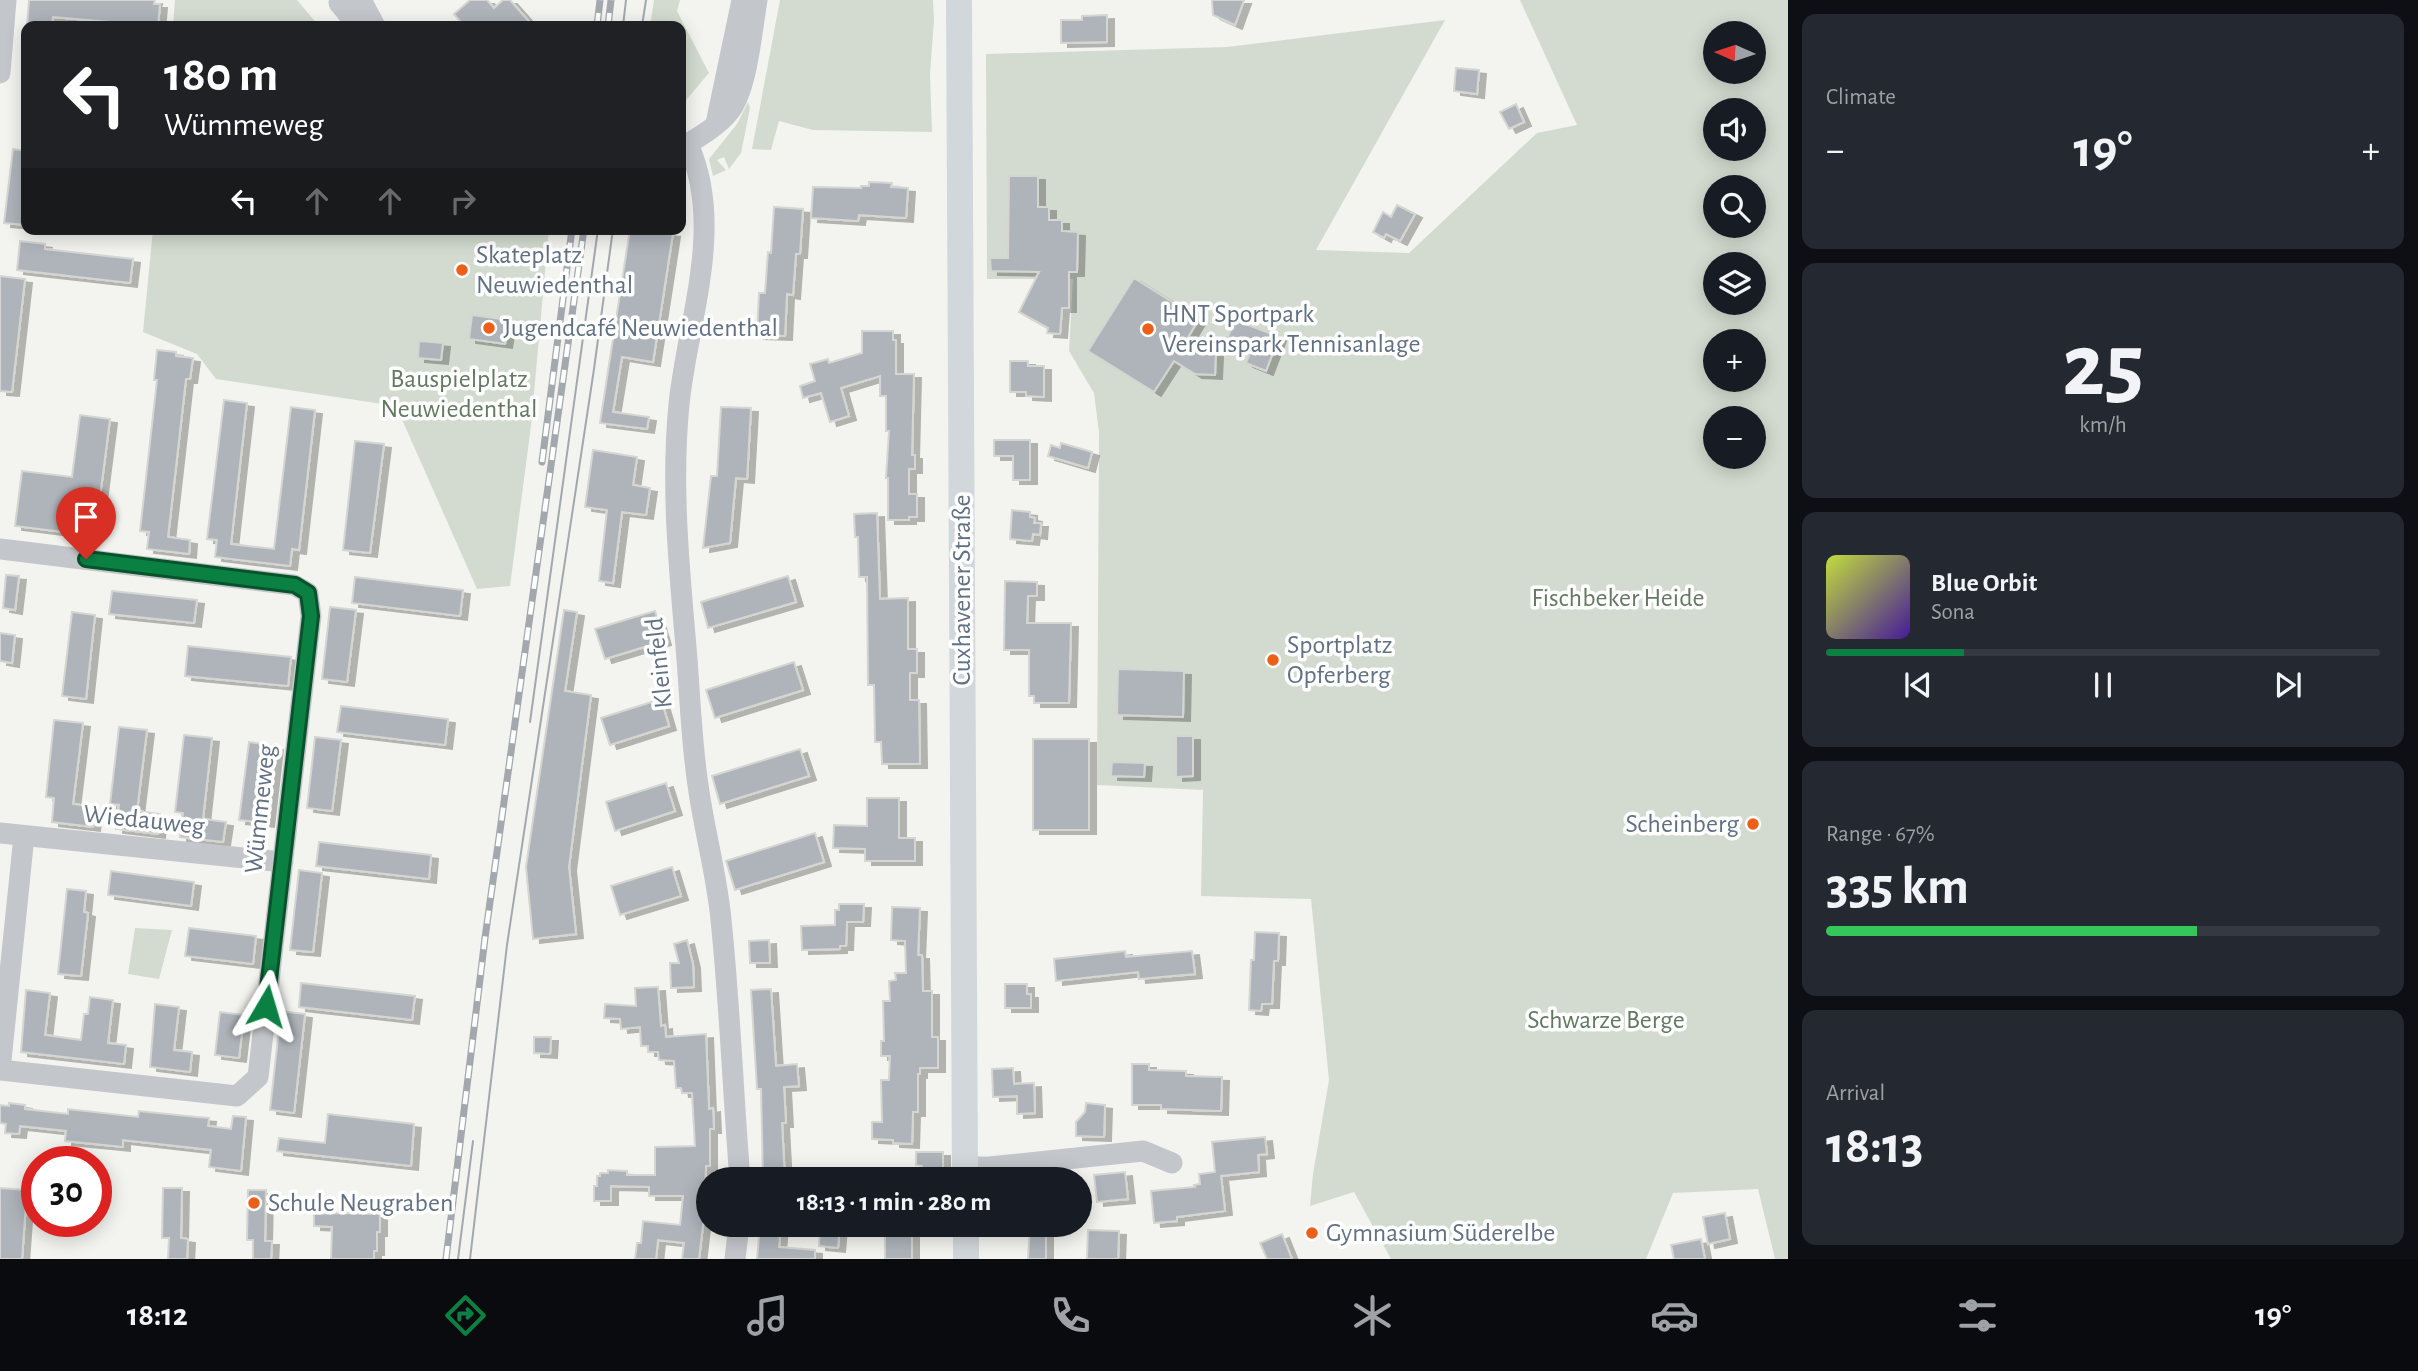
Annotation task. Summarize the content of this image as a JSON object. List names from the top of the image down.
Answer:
{
  "streets": {
    "main road": ["Cuxhavener Straße"],
    "street": ["Kleinfeld", "Wümmeweg", "Wiedauweg"]
  },
  "crossings": [
    ["Wümmeweg", "Wiedauweg"]
  ],
  "parks": ["Bauspielplatz Neuwiedenthal", "Fischbeker Heide", "Schwarze Berge"],
  "places": [
    "Skateplatz Neuwiedenthal",
    "Jugendcafé Neuwiedenthal",
    "HNT Sportpark Vereinspark Tennisanlage",
    "Sportplatz Opferberg",
    "Scheinberg",
    "Schule Neugraben",
    "Gymnasium Süderelbe"
  ],
  "north": "left",
  "page": {
    "tile": [
      "Climate",
      ["25", "km/h"],
      ["Range · 67%", "335 km"],
      ["Arrival", "18:13"]
    ],
    "map_buttons": ["+", "−"],
    "turn": ["180 m", "Wümmeweg"],
    "heat": ["−", "19°", "+"],
    "song": ["Blue Orbit", "Sona"],
    "limit": "30",
    "trip": "18:13 · 1 min · 280 m",
    "tabs": ["18:12", "19°"]
  }
}
